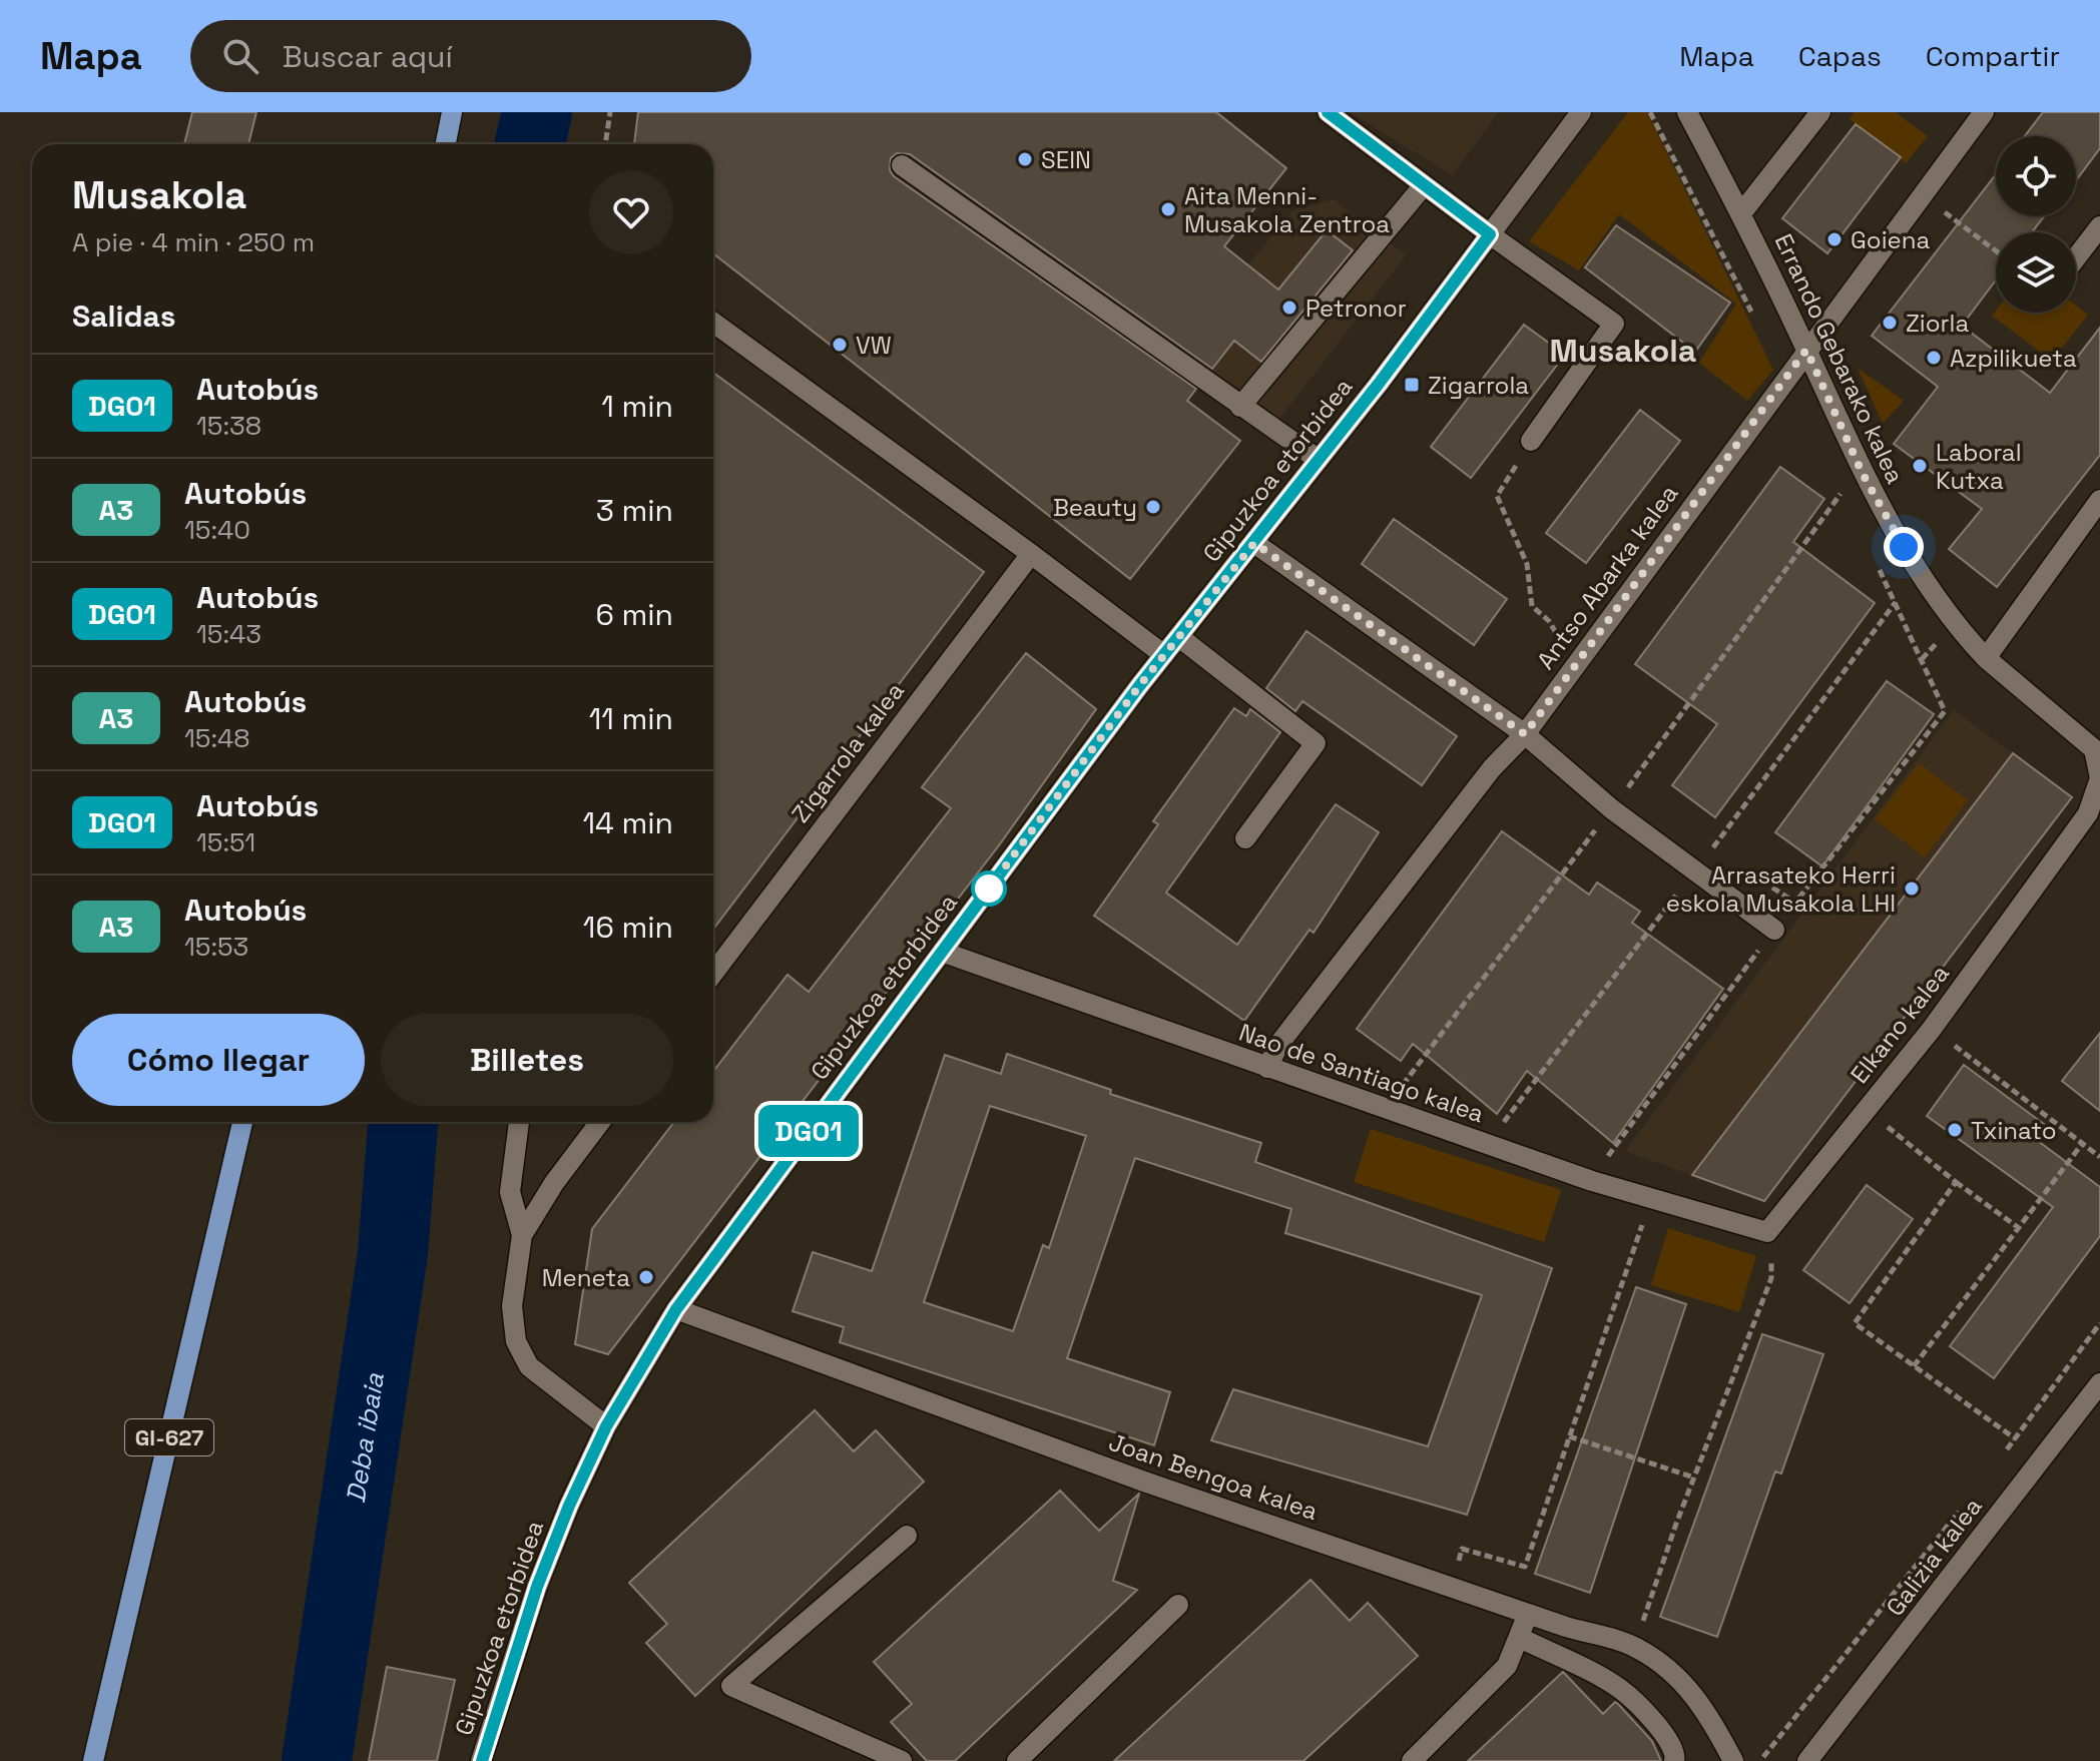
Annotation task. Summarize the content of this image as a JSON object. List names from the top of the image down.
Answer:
{
  "streets": {
    "main road": ["GI-627"],
    "street": [
      "Errando Gebarako kalea",
      "Gipuzkoa etorbidea",
      "Antso Abarka kalea",
      "Zigarrola kalea",
      "Elkano kalea",
      "Nao de Santiago kalea",
      "Joan Bengoa kalea",
      "Galizia kalea"
    ]
  },
  "crossings": [
    ["Errando Gebarako kalea", "Antso Abarka kalea"],
    ["Errando Gebarako kalea", "Elkano kalea"],
    ["Gipuzkoa etorbidea", "Nao de Santiago kalea"],
    ["Gipuzkoa etorbidea", "Joan Bengoa kalea"],
    ["Antso Abarka kalea", "Nao de Santiago kalea"],
    ["Elkano kalea", "Nao de Santiago kalea"]
  ],
  "districts": ["Musakola"],
  "water": ["Deba ibaia"],
  "places": {
    "other": [
      "SEIN",
      "Aita Menni- Musakola Zentroa",
      "Goiena",
      "Petronor",
      "Ziorla",
      "VW",
      "Azpilikueta",
      "Laboral Kutxa",
      "Beauty",
      "Arrasateko Herri eskola Musakola LHI",
      "Txinato",
      "Meneta"
    ],
    "transit": ["Zigarrola"]
  },
  "lines": ["bus line DG01"],
  "page": {
    "header": "Mapa",
    "search": "Buscar aquí",
    "nav": ["Mapa", "Capas", "Compartir"],
    "on_map": "DG01",
    "heading": [
      ["Musakola", "A pie · 4 min · 250 m"],
      "Salidas"
    ],
    "list": [
      {
        "mark": "DG01",
        "name": "Autobús",
        "note": "15:38",
        "value": "1 min"
      },
      {
        "mark": "A3",
        "name": "Autobús",
        "note": "15:40",
        "value": "3 min"
      },
      {
        "mark": "DG01",
        "name": "Autobús",
        "note": "15:43",
        "value": "6 min"
      },
      {
        "mark": "A3",
        "name": "Autobús",
        "note": "15:48",
        "value": "11 min"
      },
      {
        "mark": "DG01",
        "name": "Autobús",
        "note": "15:51",
        "value": "14 min"
      },
      {
        "mark": "A3",
        "name": "Autobús",
        "note": "15:53",
        "value": "16 min"
      }
    ],
    "buttons": ["Cómo llegar", "Billetes"]
  }
}
